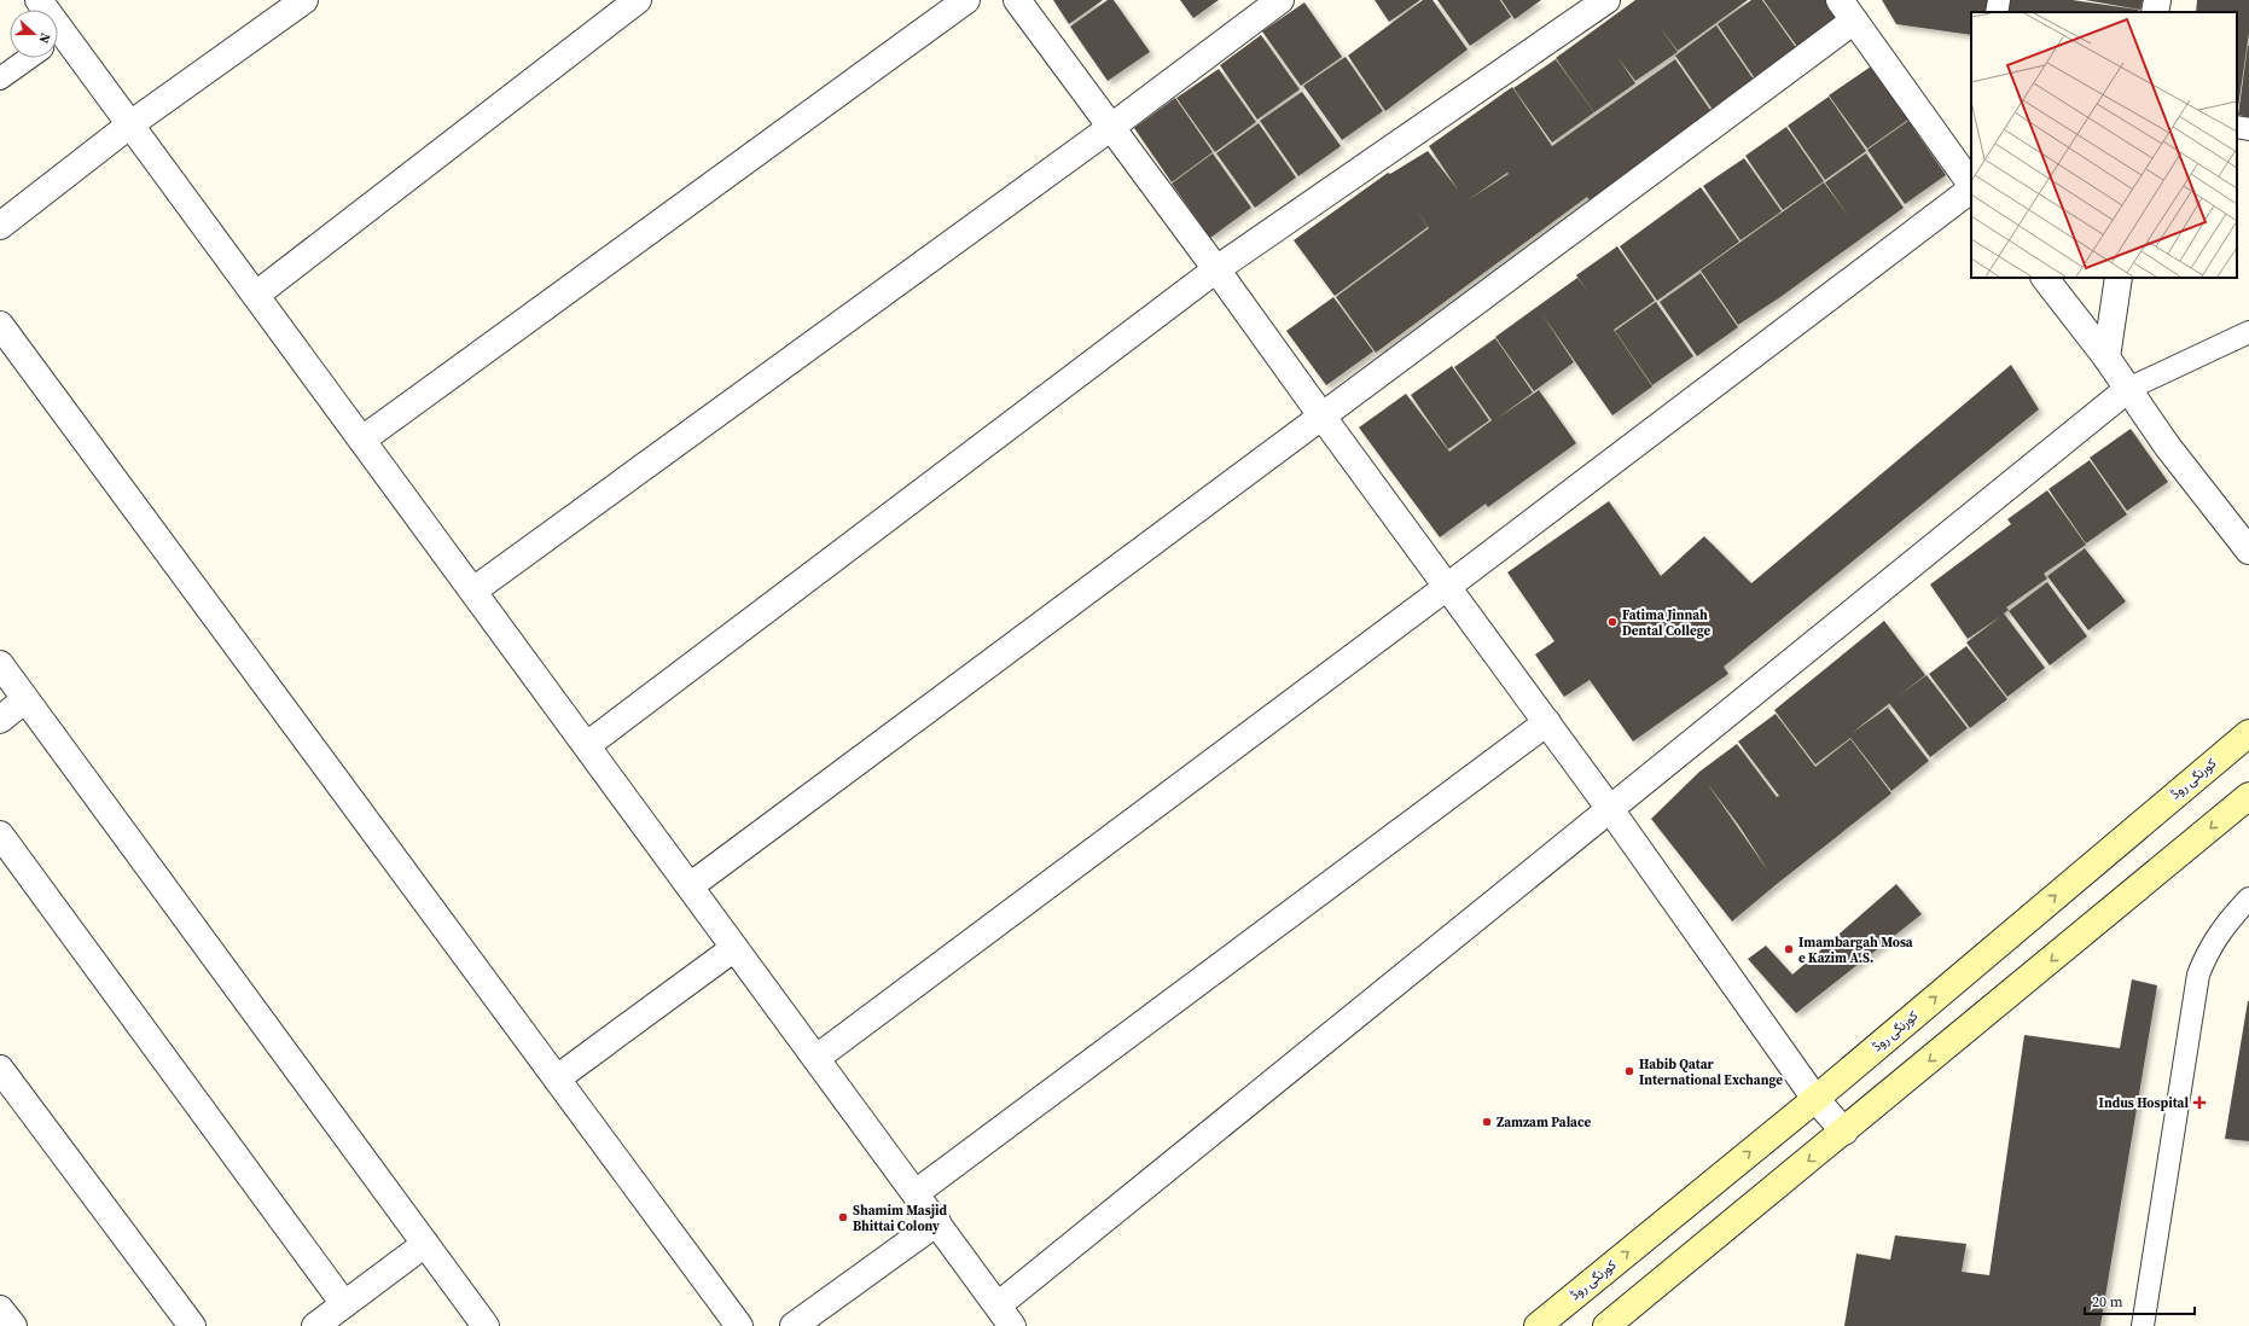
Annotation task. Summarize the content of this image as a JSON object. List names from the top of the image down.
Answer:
{
  "streets": {
    "main road": ["کورنگی روڈ"]
  },
  "places": {
    "other": [
      "Fatima Jinnah Dental College",
      "Imambargah Mosa e Kazim A.S.",
      "Habib Qatar International Exchange",
      "Zamzam Palace",
      "Shamim Masjid Bhittai Colony"
    ],
    "health": ["Indus Hospital"]
  },
  "scale_bar": "20 m",
  "north": "right"
}
